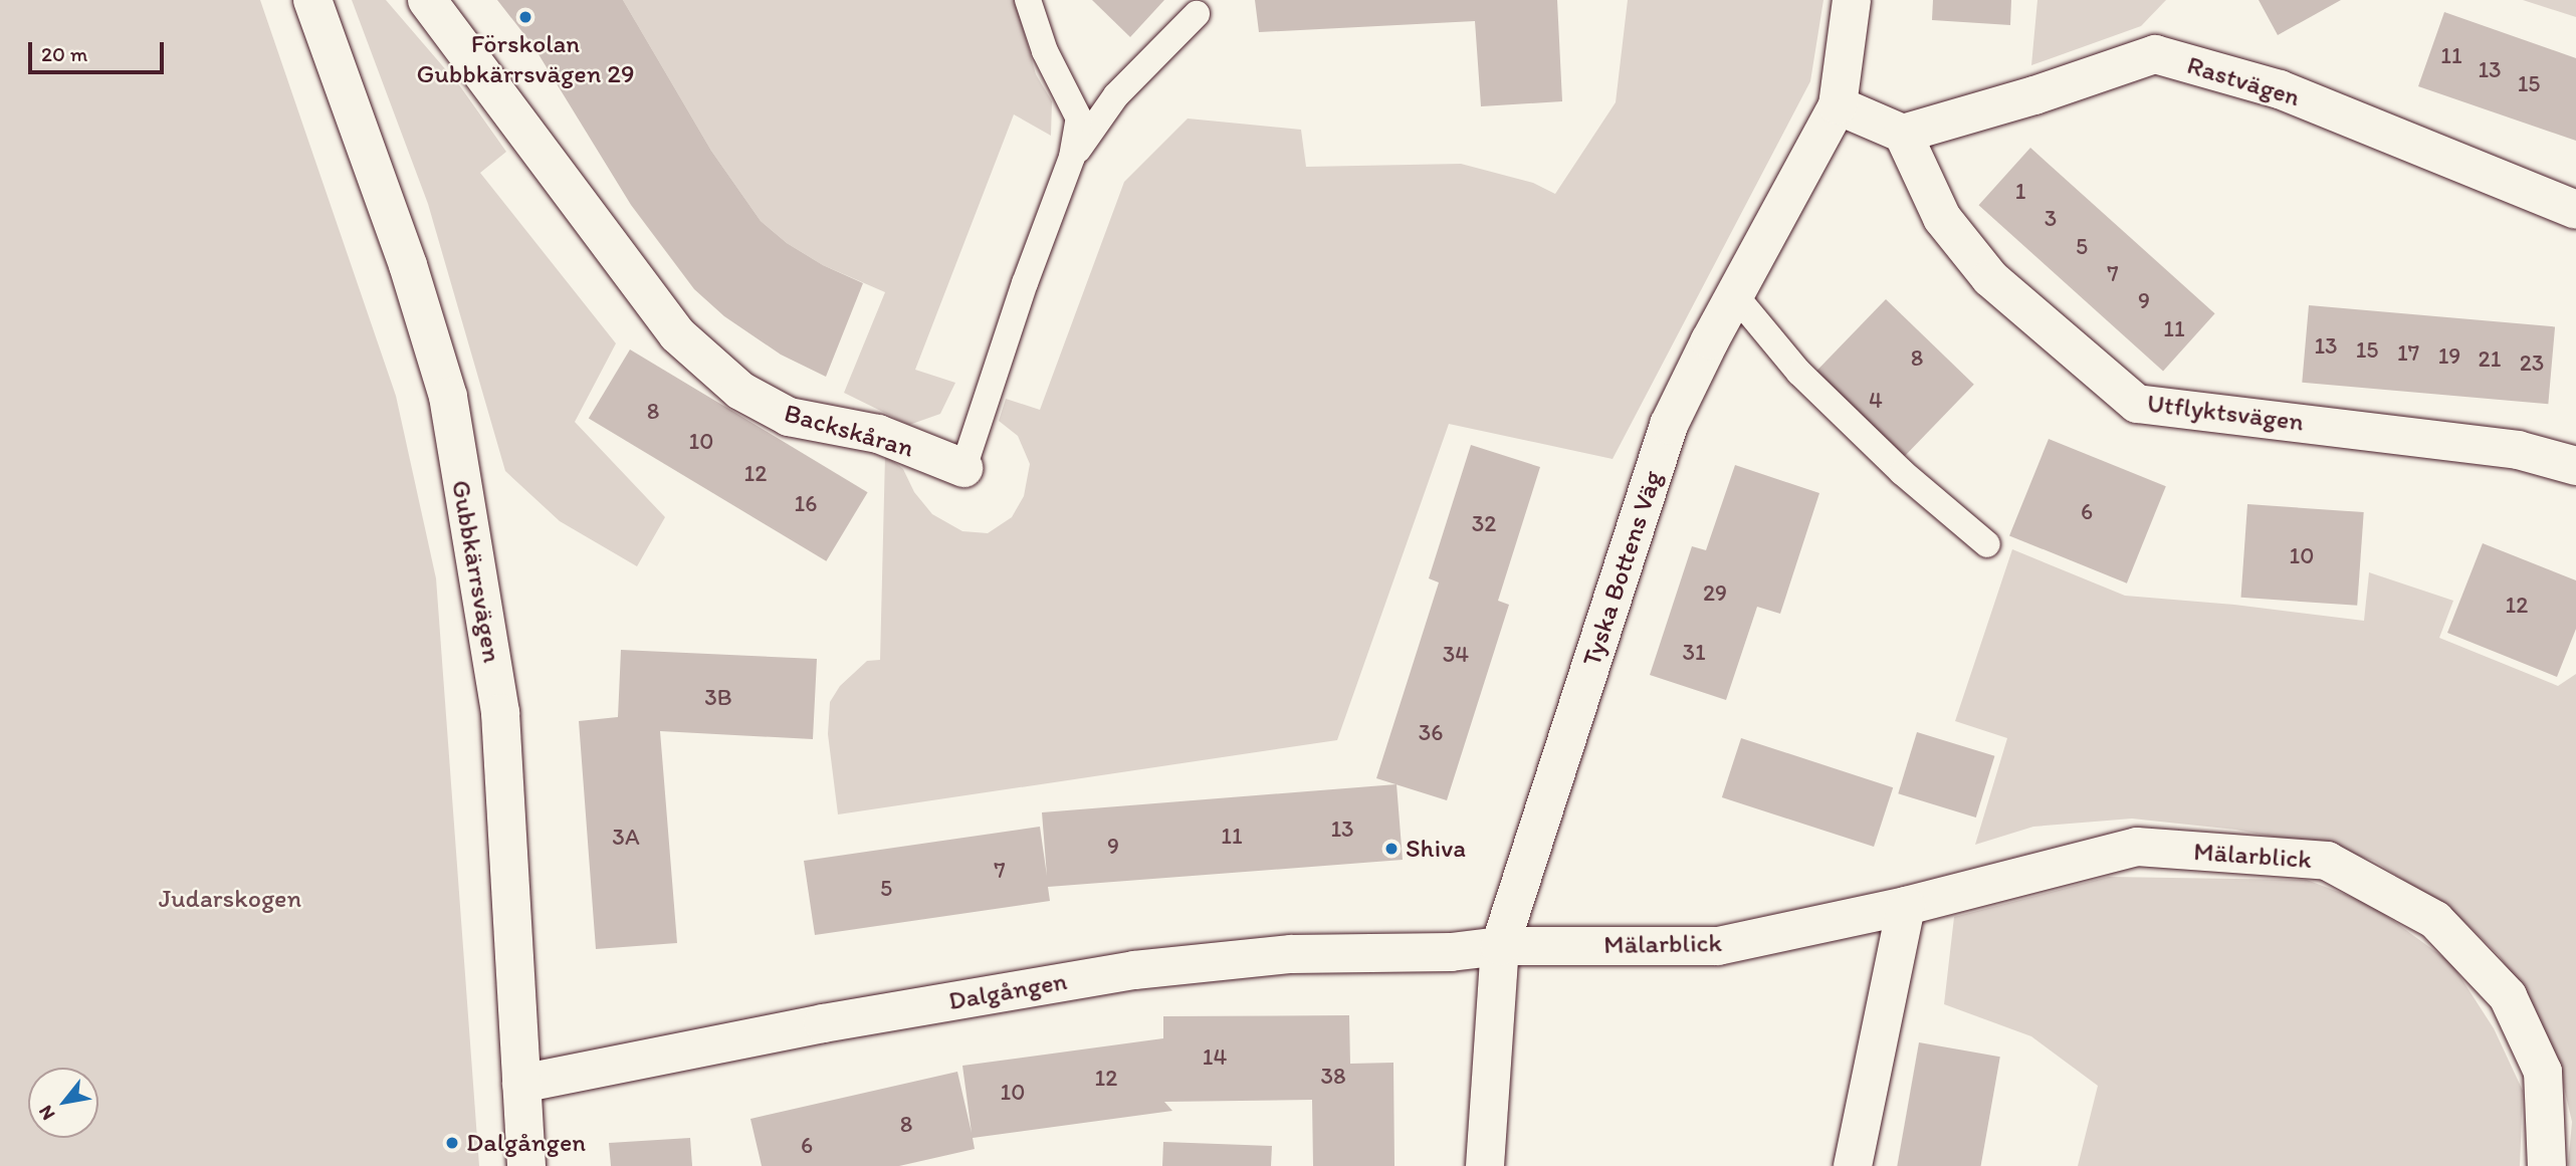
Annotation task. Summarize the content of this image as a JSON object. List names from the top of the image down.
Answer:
{
  "streets": {
    "street": [
      "Rastvägen",
      "Utflyktsvägen",
      "Backskåran",
      "Tyska Bottens Väg",
      "Gubbkärrsvägen",
      "Mälarblick",
      "Dalgången"
    ]
  },
  "crossings": [
    ["Rastvägen", "Utflyktsvägen"],
    ["Tyska Bottens Väg", "Mälarblick"],
    ["Tyska Bottens Väg", "Dalgången"],
    ["Gubbkärrsvägen", "Dalgången"],
    ["Mälarblick", "Dalgången"]
  ],
  "parks": ["Judarskogen"],
  "places": ["Förskolan Gubbkärrsvägen 29", "Shiva", "Dalgången"],
  "house_numbers": [
    "11",
    "13",
    "15",
    "1",
    "3",
    "5",
    "7",
    "9",
    "11",
    "13",
    "15",
    "17",
    "19",
    "8",
    "21",
    "23",
    "4",
    "8",
    "10",
    "12",
    "16",
    "6",
    "32",
    "10",
    "29",
    "12",
    "31",
    "34",
    "3B",
    "36",
    "13",
    "11",
    "3A",
    "9",
    "7",
    "5",
    "14",
    "38",
    "12",
    "10",
    "8",
    "6"
  ],
  "scale_bar": "20 m",
  "north": "bottom left"
}
